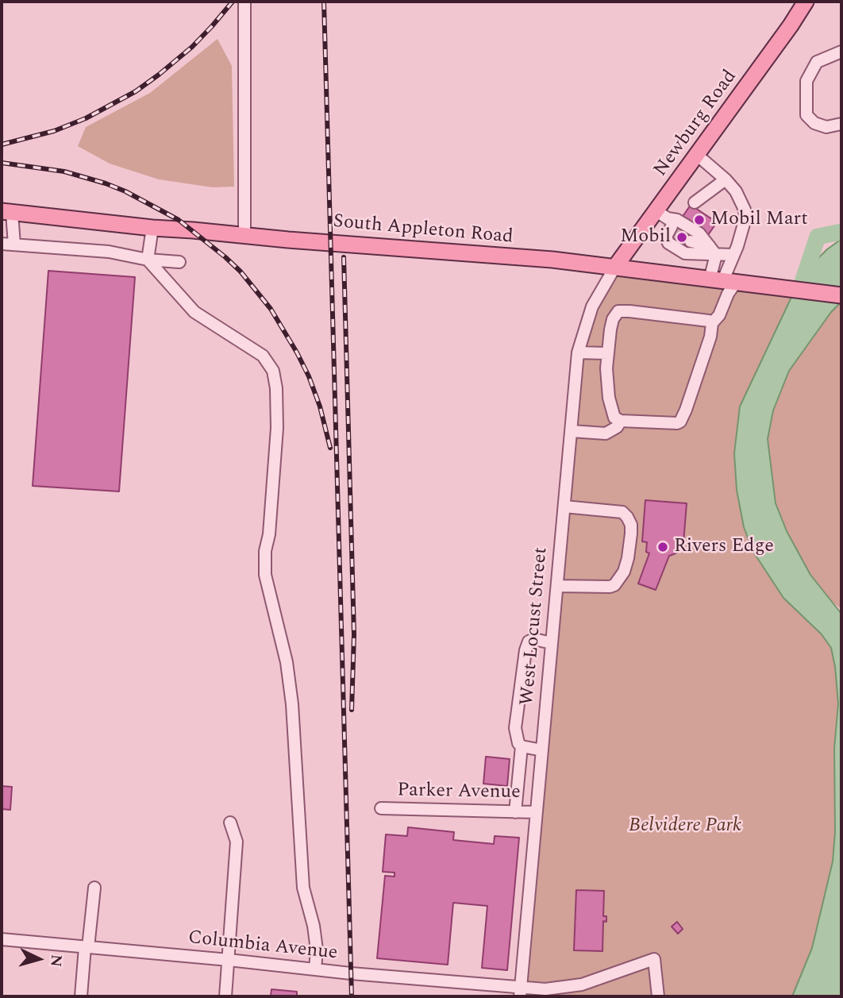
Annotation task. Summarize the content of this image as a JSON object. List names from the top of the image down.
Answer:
{
  "streets": {
    "main road": ["Newburg Road", "South Appleton Road"],
    "street": ["West Locust Street", "Parker Avenue", "Columbia Avenue"]
  },
  "crossings": [
    ["Newburg Road", "South Appleton Road"],
    ["Newburg Road", "West Locust Street"],
    ["South Appleton Road", "West Locust Street"],
    ["West Locust Street", "Parker Avenue"],
    ["West Locust Street", "Columbia Avenue"]
  ],
  "parks": ["Belvidere Park"],
  "places": ["Mobil Mart", "Mobil", "Rivers Edge"],
  "north": "right"
}
